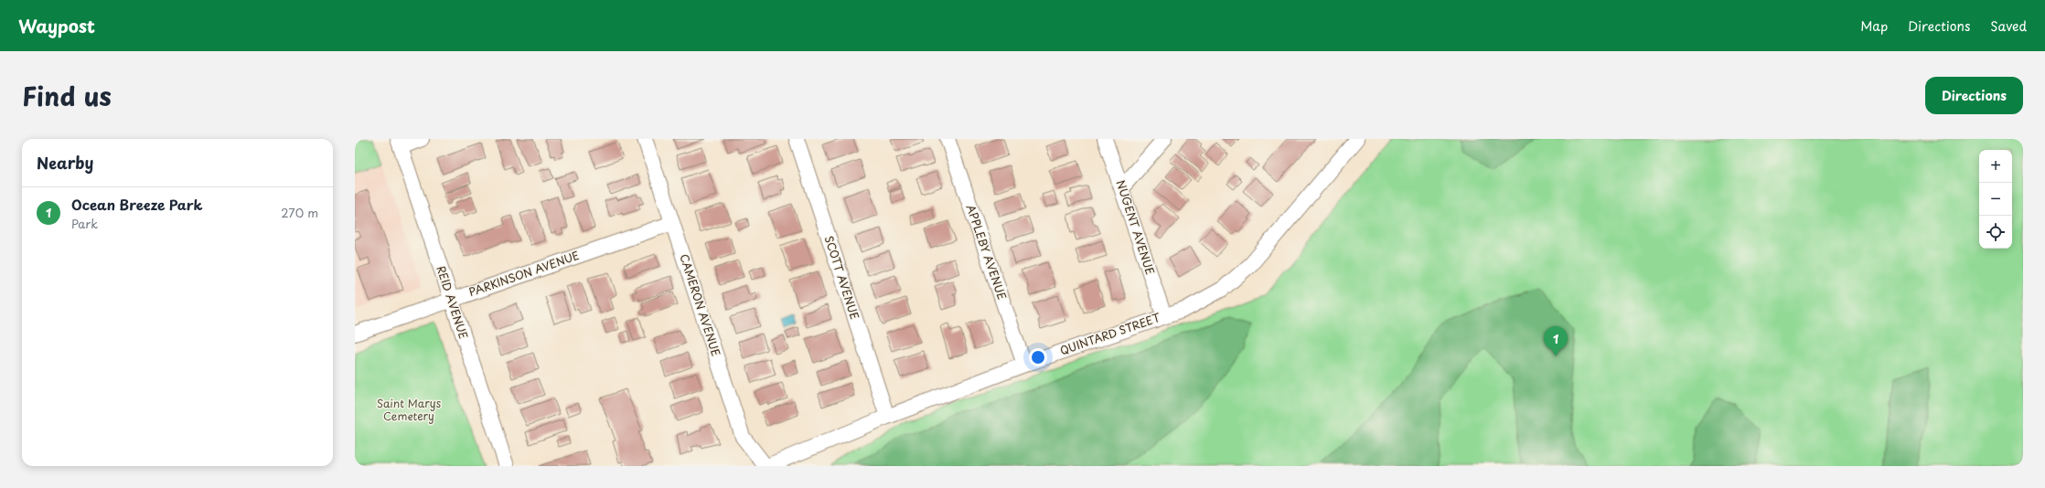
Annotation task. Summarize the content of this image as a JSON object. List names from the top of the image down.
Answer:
{
  "streets": {
    "street": [
      "NUGENT AVENUE",
      "APPLEBY AVENUE",
      "PARKINSON AVENUE",
      "SCOTT AVENUE",
      "REID AVENUE",
      "CAMERON AVENUE",
      "QUINTARD STREET"
    ]
  },
  "crossings": [
    ["NUGENT AVENUE", "QUINTARD STREET"],
    ["APPLEBY AVENUE", "QUINTARD STREET"],
    ["PARKINSON AVENUE", "REID AVENUE"],
    ["PARKINSON AVENUE", "CAMERON AVENUE"],
    ["SCOTT AVENUE", "QUINTARD STREET"],
    ["CAMERON AVENUE", "QUINTARD STREET"]
  ],
  "parks": ["Saint Marys Cemetery"],
  "page": {
    "header": "Waypost",
    "nav": ["Map", "Directions", "Saved"],
    "title": "Find us",
    "buttons": "Directions",
    "heading": "Nearby",
    "map_buttons": ["+", "−"],
    "list": [
      {
        "mark": "1",
        "name": "Ocean Breeze Park",
        "note": "Park",
        "value": "270 m"
      }
    ],
    "pins": "1"
  }
}
